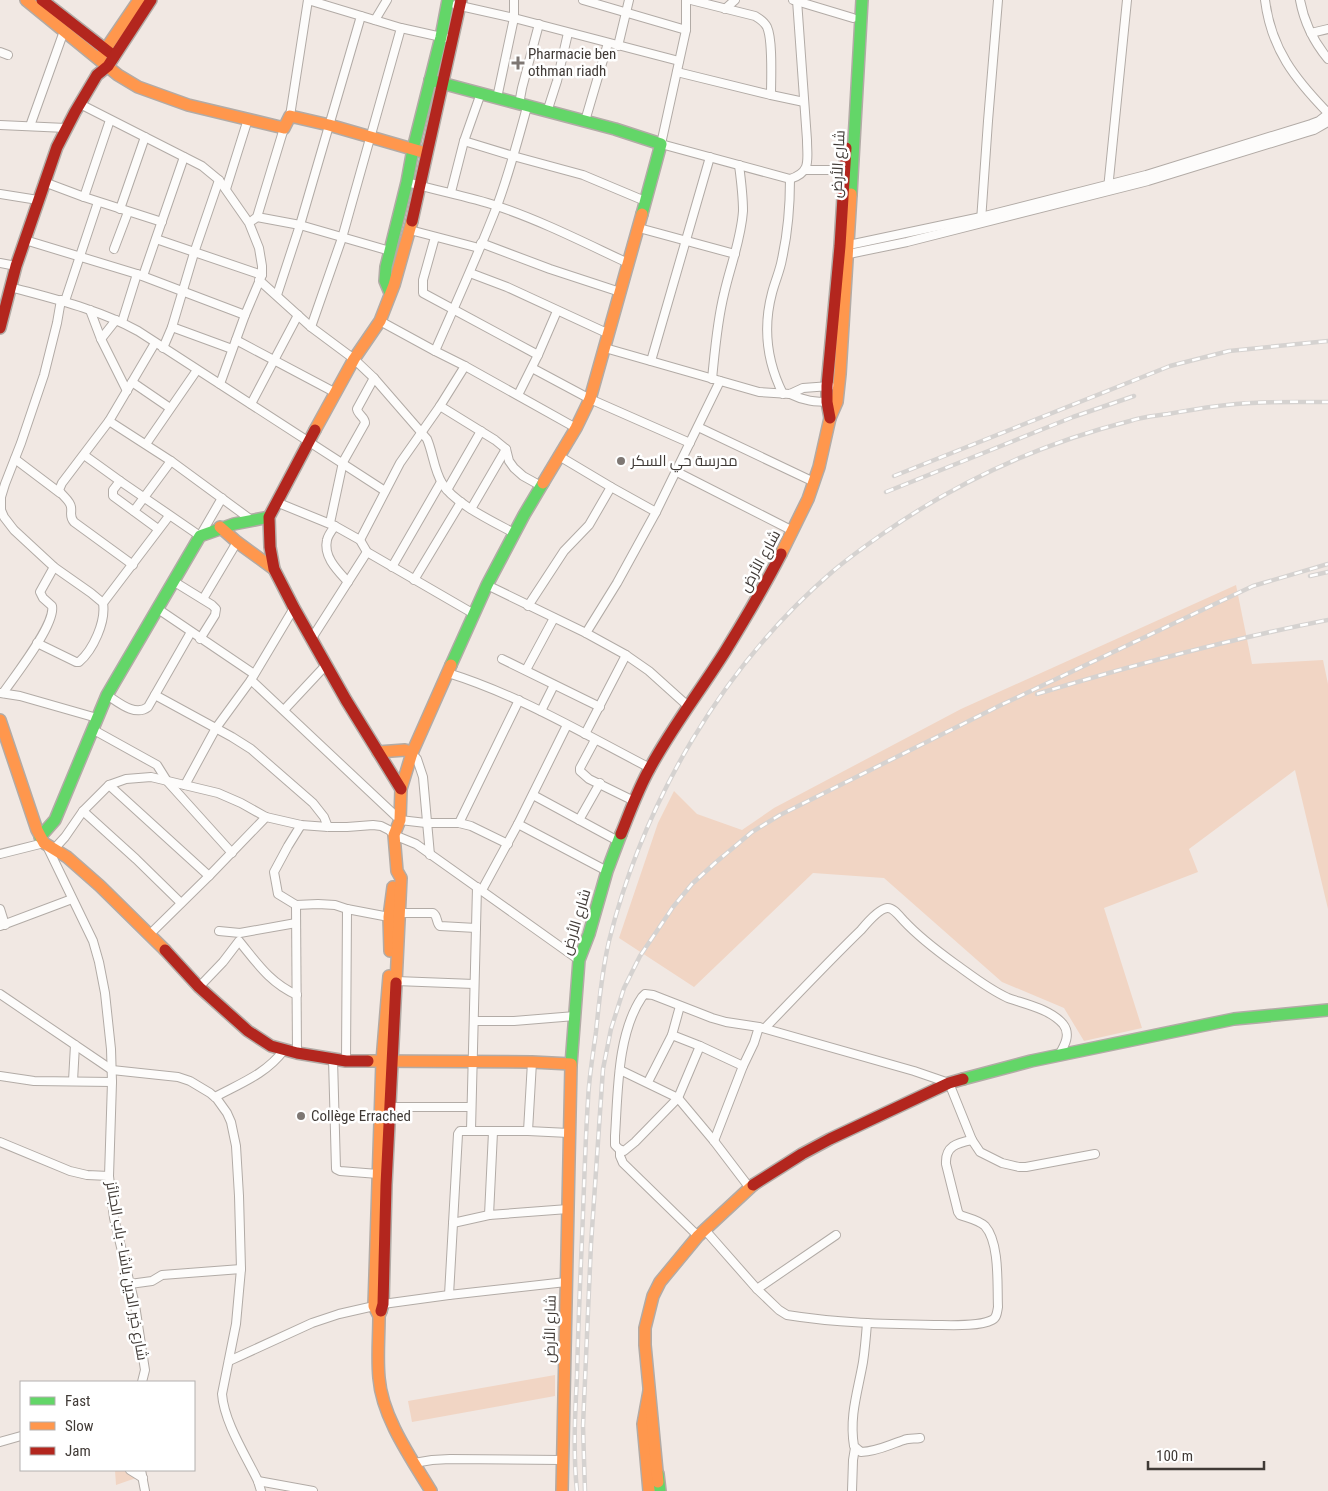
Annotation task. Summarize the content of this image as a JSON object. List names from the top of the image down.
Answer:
{
  "streets": {
    "street": ["شارع الأرض", "شارع خير الدين باشا - باب الجنائز"]
  },
  "places": {
    "health": ["Pharmacie ben othman riadh"],
    "other": ["مدرسة حي السكر", "Collège Errached"]
  },
  "legend": ["Fast", "Slow", "Jam"],
  "scale_bar": "100 m"
}
